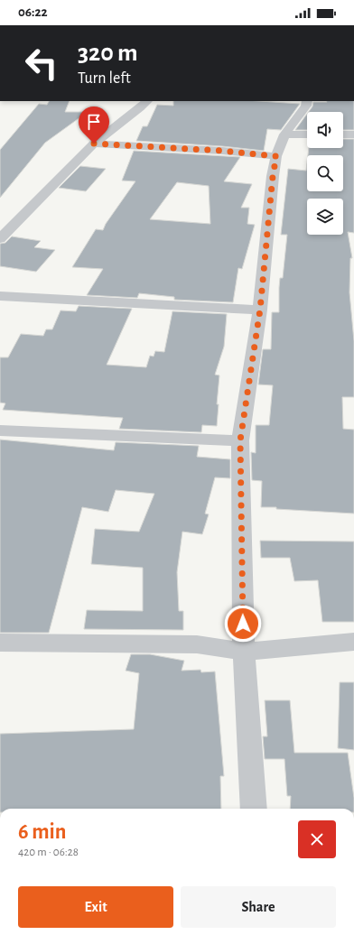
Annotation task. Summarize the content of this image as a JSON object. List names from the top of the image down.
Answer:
{
  "page": {
    "status": "06:22",
    "turn": ["320 m", "Turn left"],
    "heading": ["6 min", "420 m · 06:28"],
    "buttons": ["Exit", "Share"]
  }
}
